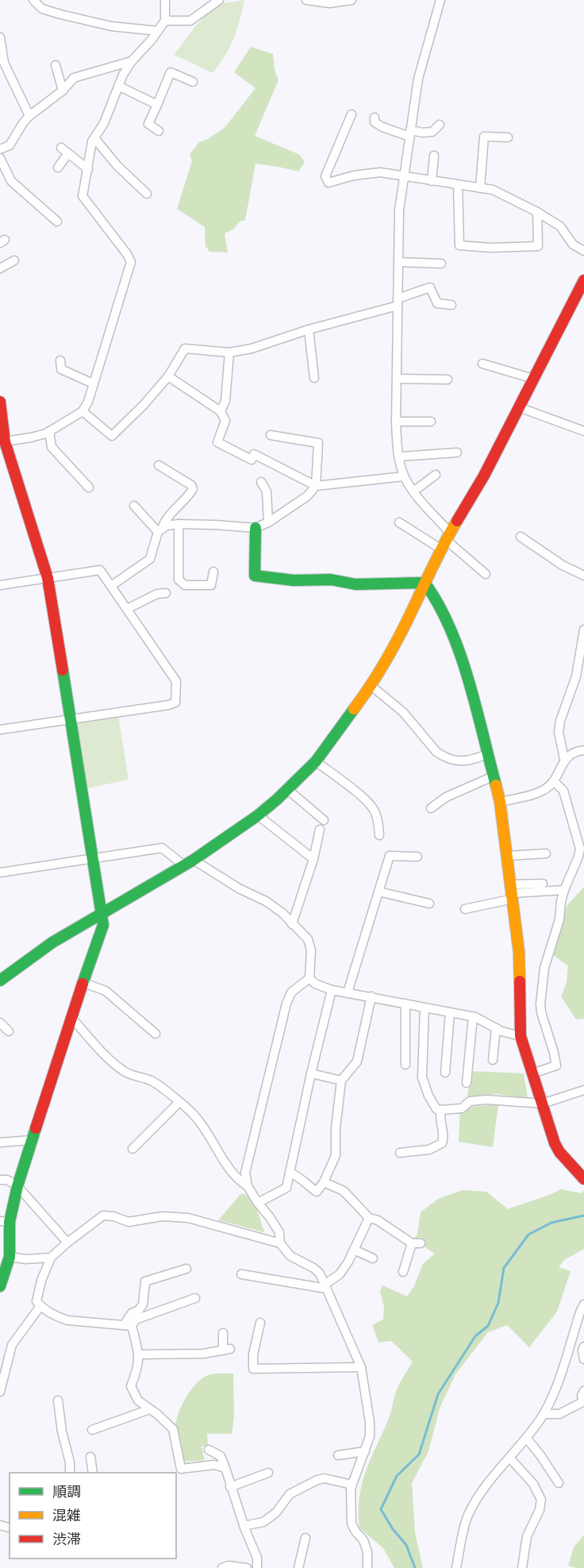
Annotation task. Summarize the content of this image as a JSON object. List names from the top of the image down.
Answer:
{
  "legend": ["順調", "混雑", "渋滞"]
}
